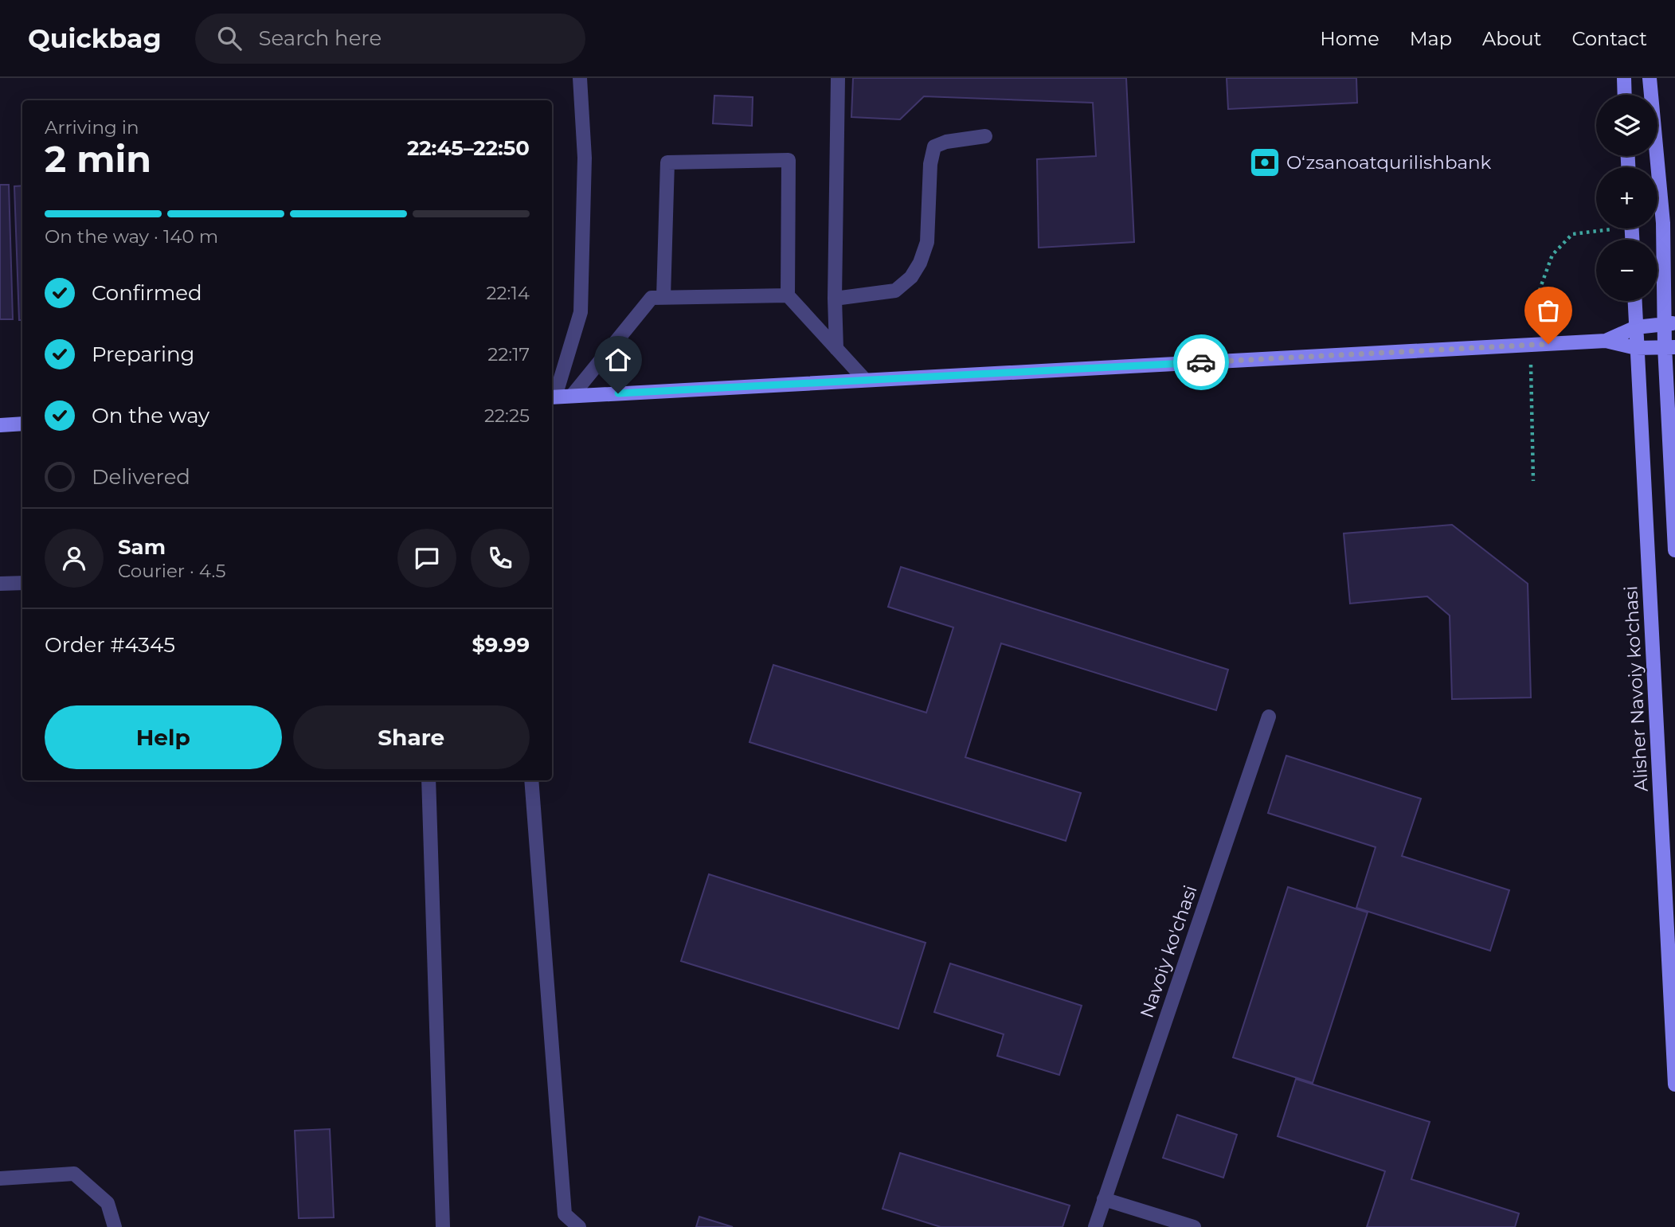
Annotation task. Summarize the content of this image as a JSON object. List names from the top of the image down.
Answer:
{
  "streets": {
    "main road": ["Alisher Navoiy ko'chasi"],
    "street": ["Navoiy ko'chasi"]
  },
  "places": {
    "bank": ["Oʻzsanoatqurilishbank"]
  },
  "page": {
    "header": "Quickbag",
    "search": "Search here",
    "nav": [
      "Home",
      "Map",
      "About",
      "Contact"
    ],
    "map_buttons": ["+", "−"],
    "heading": ["2 min", "Arriving in", "22:45–22:50"],
    "panel": [
      "Sam",
      "Courier · 4.5",
      "Order #4345",
      "$9.99"
    ],
    "bar": "On the way · 140 m",
    "list": [
      ["Confirmed", "22:14"],
      ["Preparing", "22:17"],
      ["On the way", "22:25"],
      "Delivered"
    ],
    "buttons": ["Help", "Share"]
  }
}
